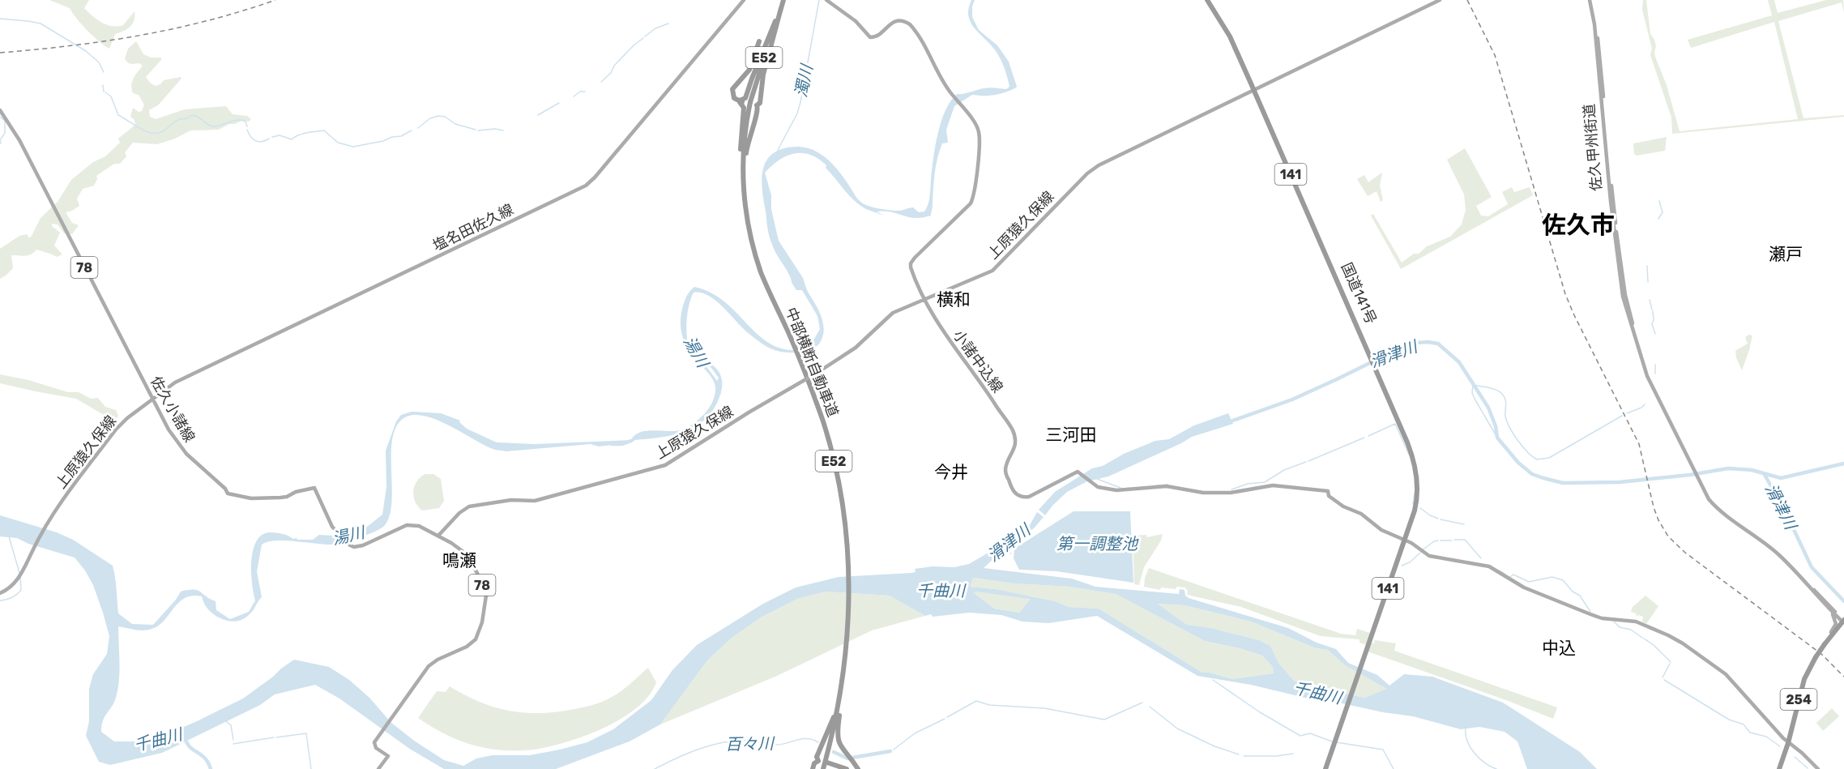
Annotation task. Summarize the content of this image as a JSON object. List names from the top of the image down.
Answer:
{
  "streets": {
    "highway": [
      "E52",
      "141",
      "国道141号",
      "中部横断自動車道",
      "254"
    ],
    "main road": [
      "佐久甲州街道",
      "上原猿久保線",
      "塩名田佐久線",
      "78",
      "小諸中込線",
      "佐久小諸線"
    ]
  },
  "crossings": [
    ["佐久甲州街道", "254"],
    ["上原猿久保線", "塩名田佐久線"],
    ["上原猿久保線", "国道141号"],
    ["上原猿久保線", "小諸中込線"],
    ["上原猿久保線", "佐久小諸線"],
    ["塩名田佐久線", "佐久小諸線"],
    ["国道141号", "小諸中込線"]
  ],
  "districts": [
    "佐久市",
    "瀬戸",
    "横和",
    "三河田",
    "今井",
    "鳴瀬",
    "中込"
  ],
  "water": [
    "濁川",
    "湯川",
    "滑津川",
    "第一調整池",
    "千曲川",
    "百々川"
  ]
}
